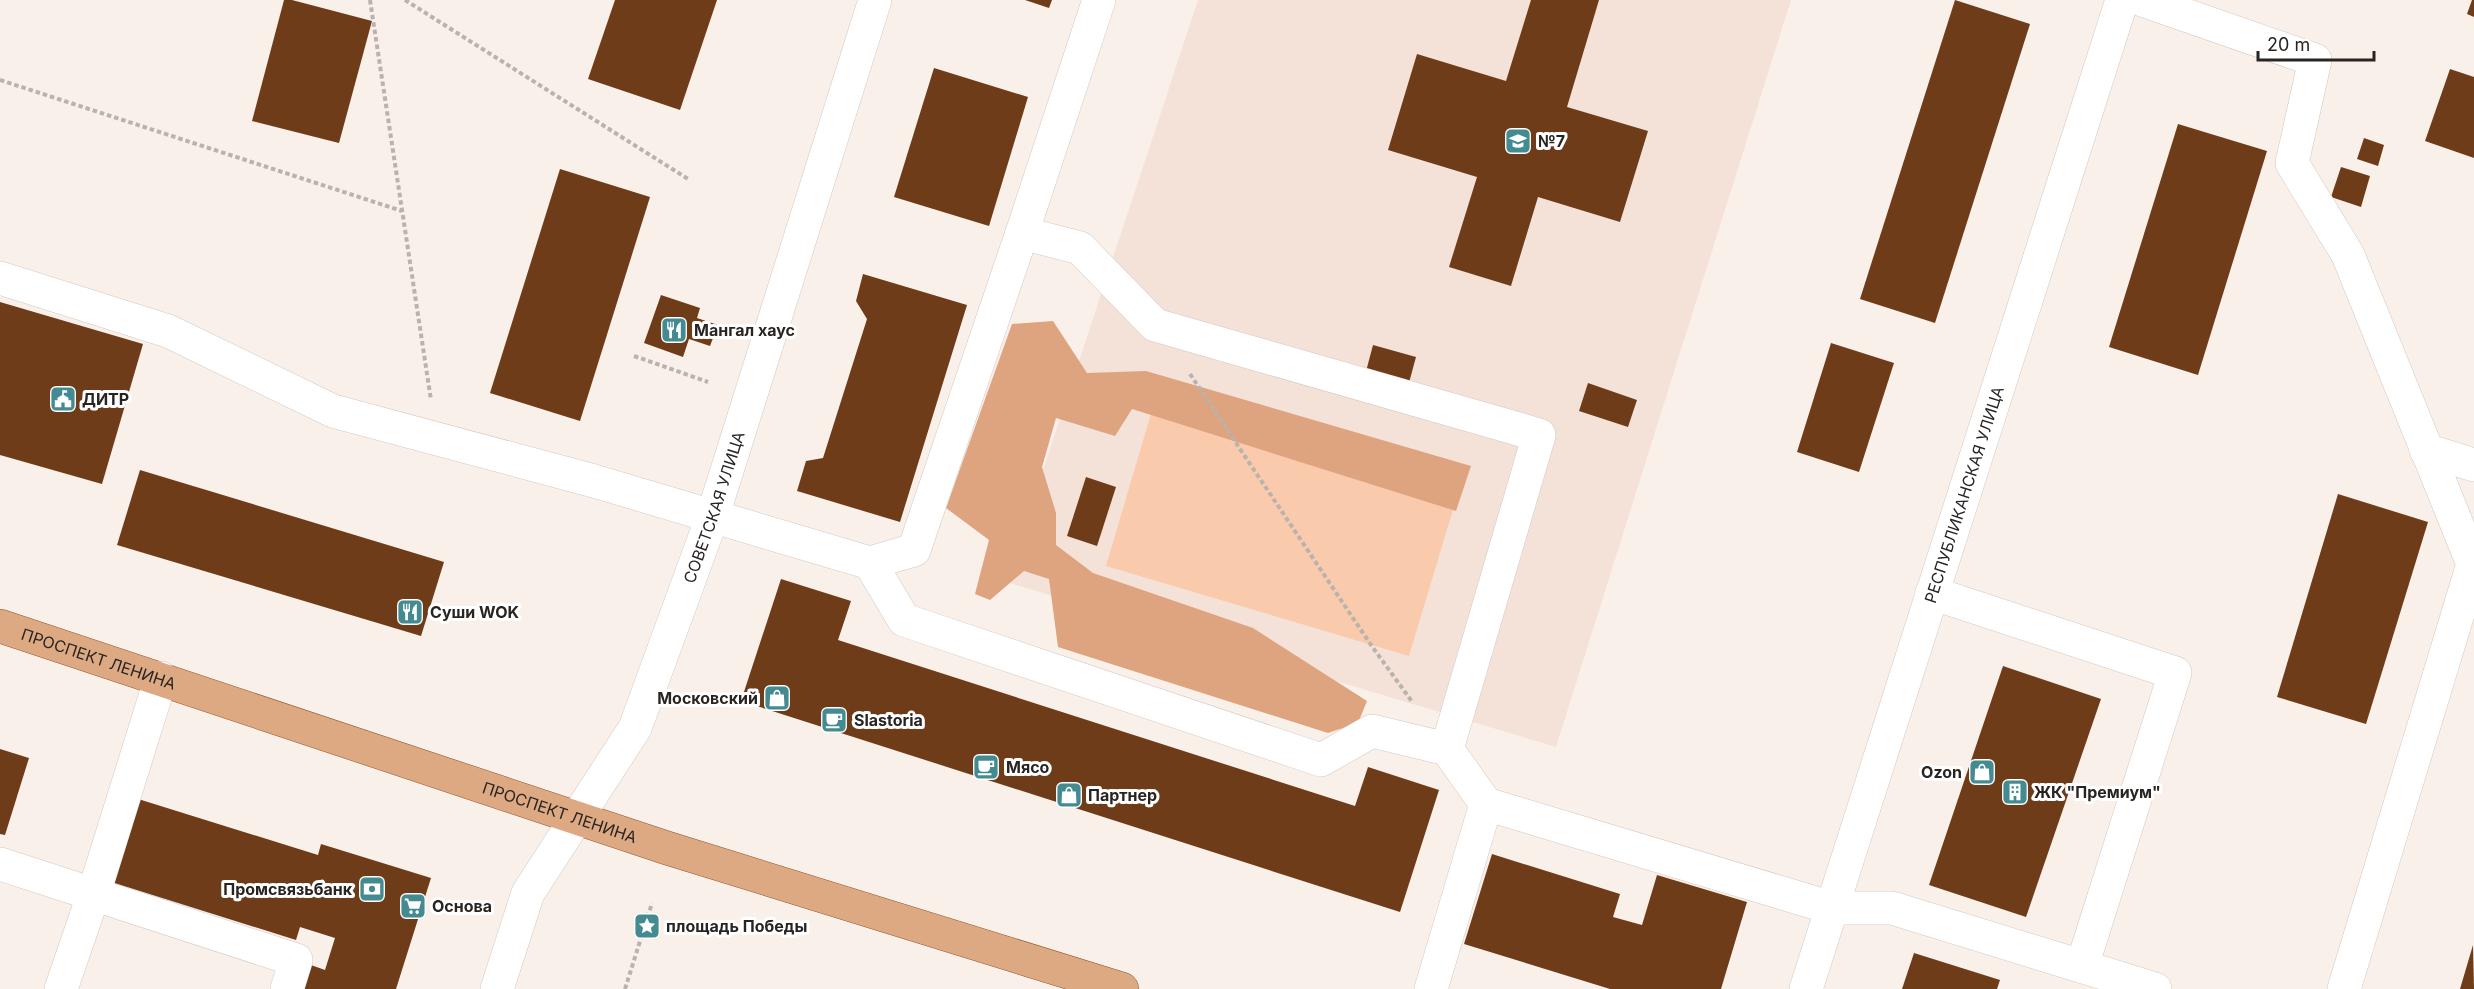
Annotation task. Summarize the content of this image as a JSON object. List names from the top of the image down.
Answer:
{
  "streets": {
    "main road": ["ПРОСПЕКТ ЛЕНИНА"],
    "street": ["РЕСПУБЛИКАНСКАЯ УЛИЦА", "СОВЕТСКАЯ УЛИЦА"]
  },
  "crossings": [
    ["СОВЕТСКАЯ УЛИЦА", "ПРОСПЕКТ ЛЕНИНА"]
  ],
  "places": {
    "school or university": ["№7"],
    "restaurant": ["Мангал хаус", "Суши WOK"],
    "public building": ["ДИТР"],
    "shop": ["Московский", "Ozon", "Партнер"],
    "cafe": ["Slastoria", "Мясо"],
    "building": ["ЖК \"Премиум\""],
    "bank": ["Промсвязьбанк"],
    "supermarket": ["Основа"],
    "place": ["площадь Победы"]
  },
  "scale_bar": "20 m"
}
